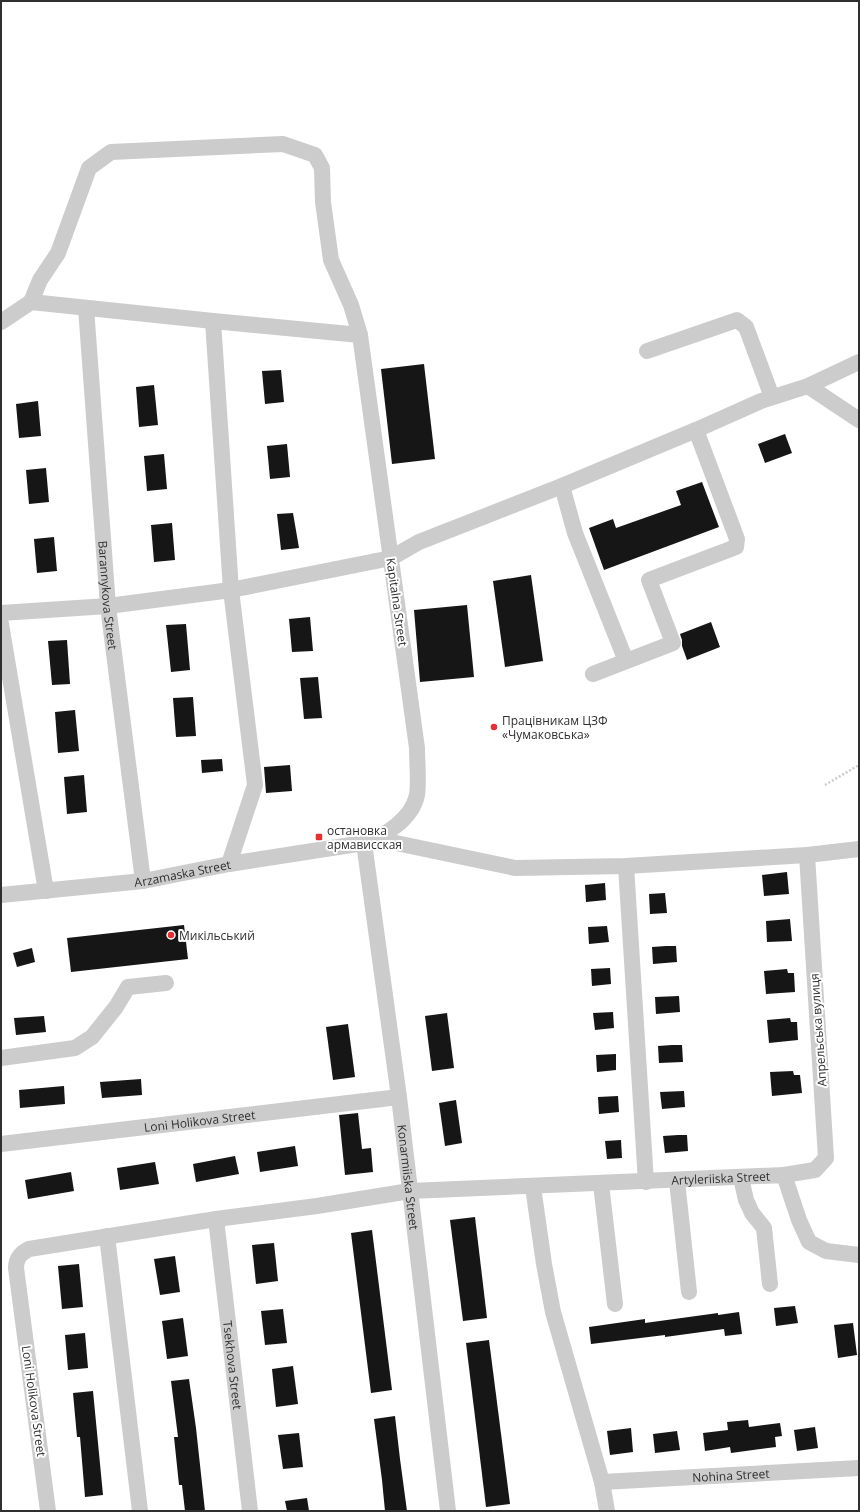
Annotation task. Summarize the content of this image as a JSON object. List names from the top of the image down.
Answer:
{
  "streets": {
    "street": [
      "Barannykova Street",
      "Kapitalna Street",
      "Arzamaska Street",
      "Апрельська вулиця",
      "Loni Holikova Street",
      "Konarmiiska Street",
      "Artyleriiska Street",
      "Tsekhova Street",
      "Nohina Street"
    ]
  },
  "crossings": [
    ["Barannykova Street", "Arzamaska Street"],
    ["Kapitalna Street", "Arzamaska Street"],
    ["Kapitalna Street", "Konarmiiska Street"],
    ["Arzamaska Street", "Konarmiiska Street"],
    ["Апрельська вулиця", "Artyleriiska Street"],
    ["Loni Holikova Street", "Konarmiiska Street"],
    ["Loni Holikova Street", "Artyleriiska Street"],
    ["Konarmiiska Street", "Artyleriiska Street"],
    ["Artyleriiska Street", "Tsekhova Street"]
  ],
  "places": {
    "other": ["Працівникам ЦЗФ «Чумаковська»", "Микільський"],
    "transit": ["остановка армависская"]
  }
}
